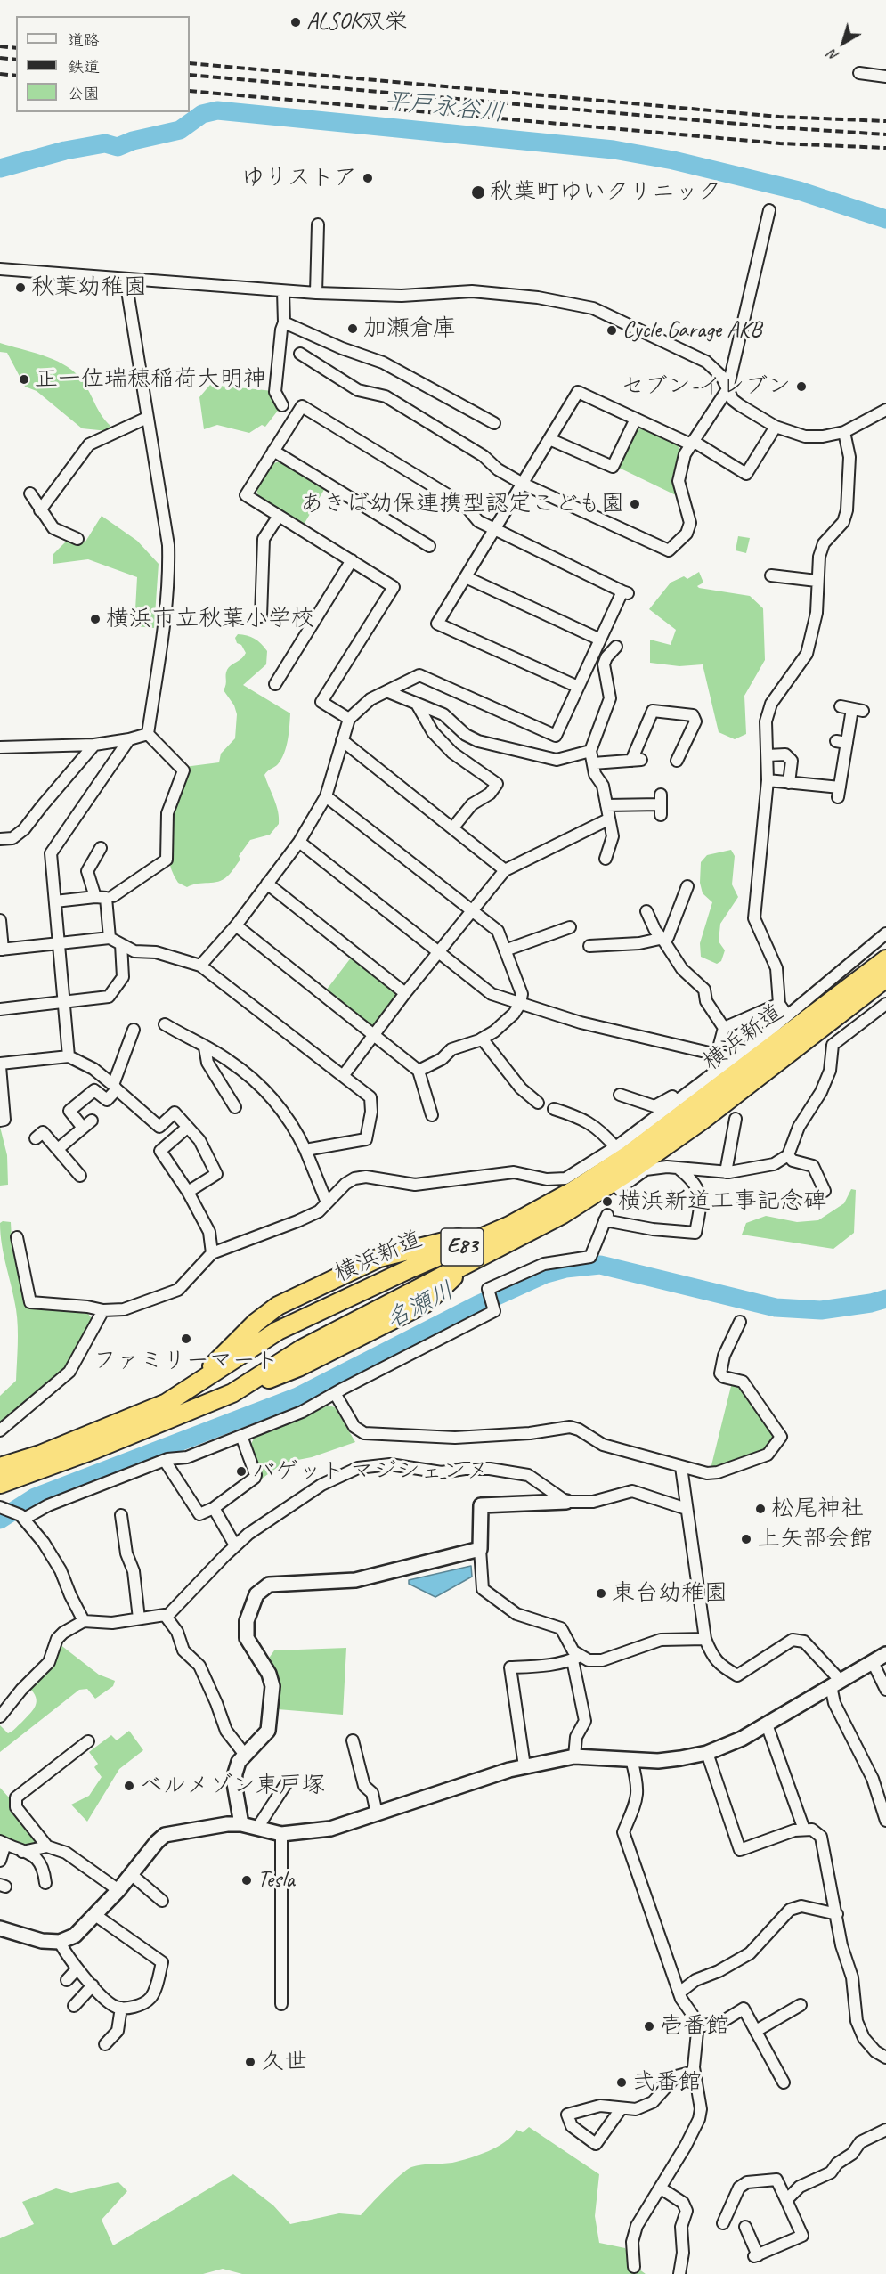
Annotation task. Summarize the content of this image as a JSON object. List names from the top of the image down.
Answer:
{
  "streets": {
    "highway": ["横浜新道", "E83"]
  },
  "water": ["平戸永谷川", "名瀬川"],
  "places": [
    "ALSOK双栄",
    "ゆりストア",
    "秋葉町ゆいクリニック",
    "秋葉幼稚園",
    "加瀬倉庫",
    "Cycle Garage AKB",
    "正一位瑞穂稲荷大明神",
    "セブン-イレブン",
    "あきば幼保連携型認定こども園",
    "横浜市立秋葉小学校",
    "横浜新道工事記念碑",
    "ファミリーマート",
    "バゲット マジシェンヌ",
    "松尾神社",
    "上矢部会館",
    "東台幼稚園",
    "ベルメゾン東戸塚",
    "Tesla",
    "壱番館",
    "久世",
    "弐番館"
  ],
  "legend": ["道路", "鉄道", "公園"],
  "north": "bottom left"
}
